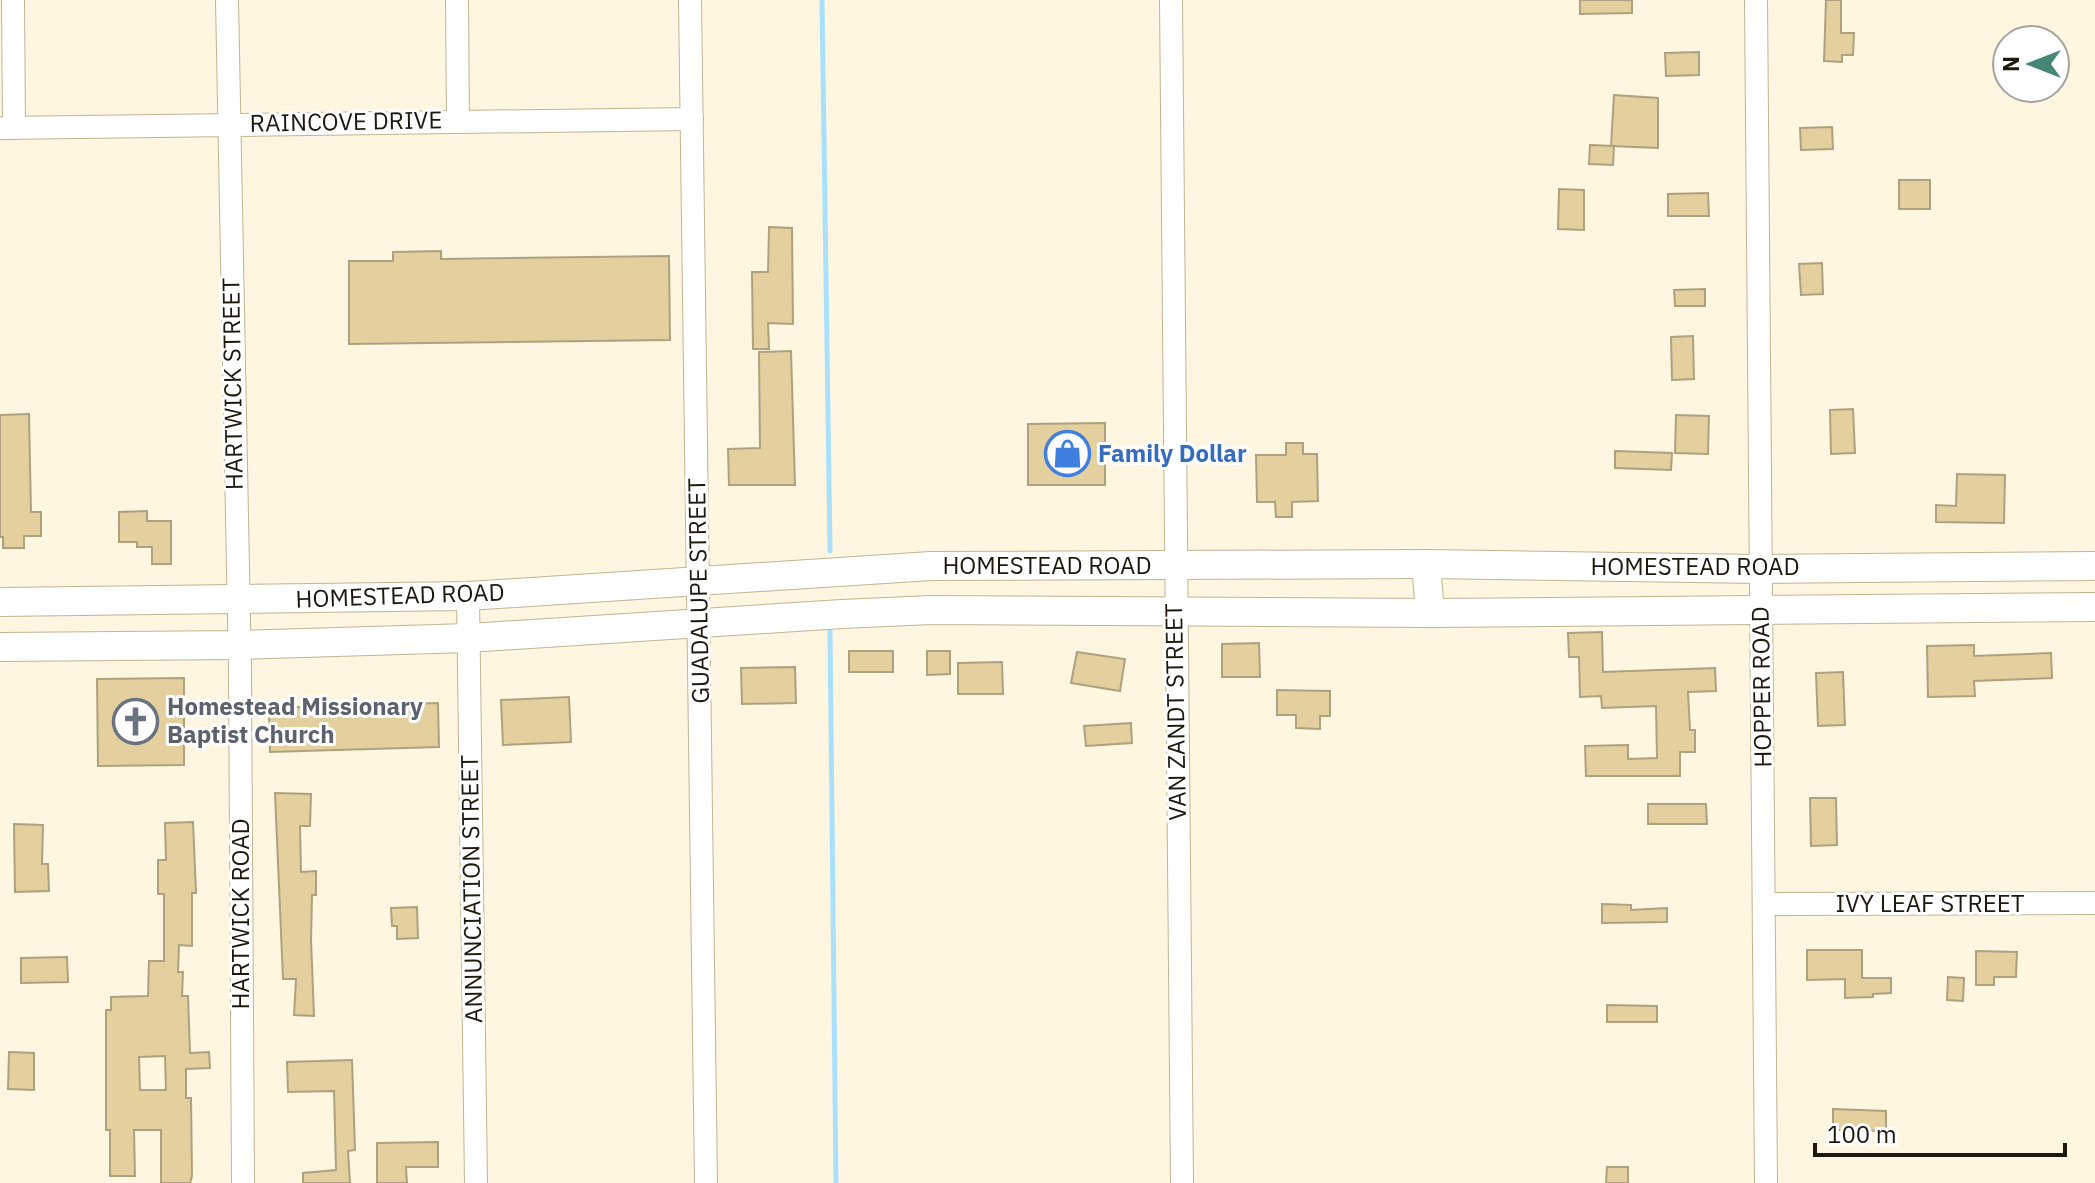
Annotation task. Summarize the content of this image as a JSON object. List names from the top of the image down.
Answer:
{
  "streets": {
    "main road": ["HOMESTEAD ROAD"],
    "street": [
      "RAINCOVE DRIVE",
      "HARTWICK STREET",
      "GUADALUPE STREET",
      "HOPPER ROAD",
      "VAN ZANDT STREET",
      "ANNUNCIATION STREET",
      "IVY LEAF STREET",
      "HARTWICK ROAD"
    ]
  },
  "crossings": [
    ["RAINCOVE DRIVE", "HARTWICK STREET"],
    ["RAINCOVE DRIVE", "GUADALUPE STREET"],
    ["HARTWICK STREET", "HOMESTEAD ROAD"],
    ["HARTWICK STREET", "HARTWICK ROAD"],
    ["HOMESTEAD ROAD", "GUADALUPE STREET"],
    ["HOMESTEAD ROAD", "HOPPER ROAD"],
    ["HOMESTEAD ROAD", "VAN ZANDT STREET"],
    ["HOMESTEAD ROAD", "ANNUNCIATION STREET"],
    ["HOMESTEAD ROAD", "HARTWICK ROAD"],
    ["HOPPER ROAD", "IVY LEAF STREET"]
  ],
  "places": {
    "shop": ["Family Dollar"],
    "church": ["Homestead Missionary Baptist Church"]
  },
  "scale_bar": "100 m",
  "north": "left"
}
